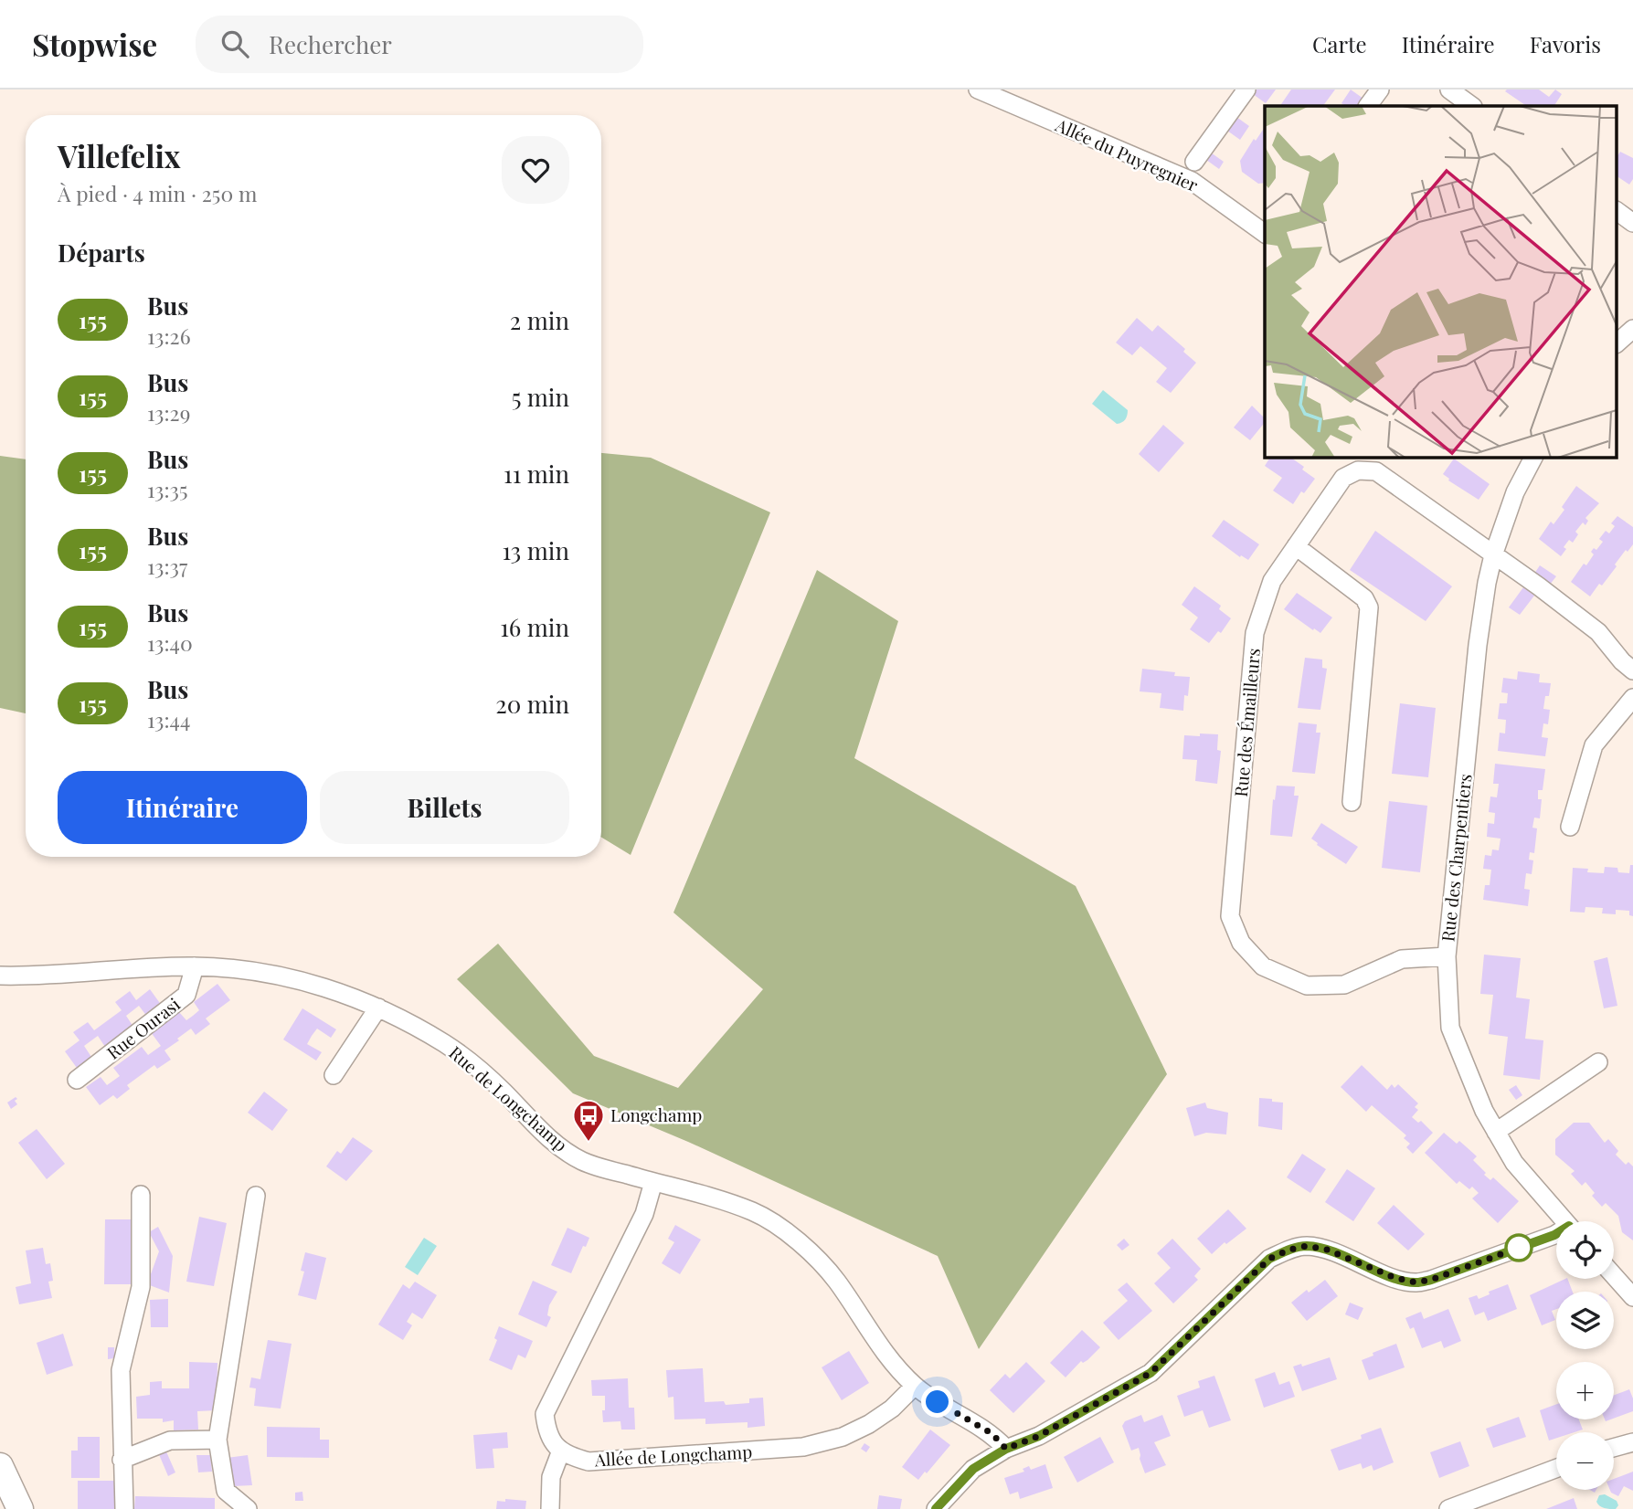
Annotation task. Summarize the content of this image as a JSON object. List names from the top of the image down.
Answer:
{
  "streets": {
    "street": [
      "Allée du Puyregnier",
      "Rue des Émailleurs",
      "Rue des Charpentiers",
      "Rue Ourasi",
      "Rue de Longchamp",
      "Allée de Longchamp"
    ]
  },
  "crossings": [
    ["Rue des Émailleurs", "Rue des Charpentiers"],
    ["Rue Ourasi", "Rue de Longchamp"],
    ["Rue de Longchamp", "Allée de Longchamp"]
  ],
  "places": {
    "bus stop": ["Longchamp"]
  },
  "lines": ["bus line 155"],
  "page": {
    "header": "Stopwise",
    "search": "Rechercher",
    "nav": ["Carte", "Itinéraire", "Favoris"],
    "heading": [
      ["Villefelix", "À pied · 4 min · 250 m"],
      "Départs"
    ],
    "list": [
      {
        "mark": "155",
        "name": "Bus",
        "note": "13:26",
        "value": "2 min"
      },
      {
        "mark": "155",
        "name": "Bus",
        "note": "13:29",
        "value": "5 min"
      },
      {
        "mark": "155",
        "name": "Bus",
        "note": "13:35",
        "value": "11 min"
      },
      {
        "mark": "155",
        "name": "Bus",
        "note": "13:37",
        "value": "13 min"
      },
      {
        "mark": "155",
        "name": "Bus",
        "note": "13:40",
        "value": "16 min"
      },
      {
        "mark": "155",
        "name": "Bus",
        "note": "13:44",
        "value": "20 min"
      }
    ],
    "buttons": ["Itinéraire", "Billets"],
    "map_buttons": ["+", "−"]
  }
}
